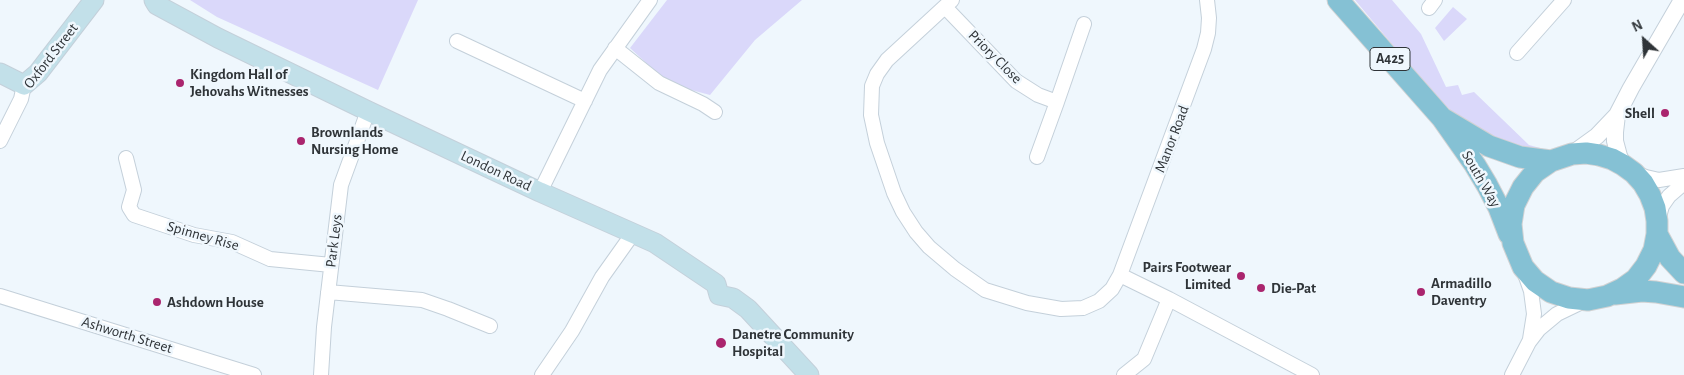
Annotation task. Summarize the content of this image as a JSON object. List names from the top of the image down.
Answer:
{
  "streets": {
    "main road": [
      "Oxford Street",
      "A425",
      "London Road",
      "South Way"
    ],
    "street": [
      "Priory Close",
      "Manor Road",
      "Spinney Rise",
      "Park Leys",
      "Ashworth Street"
    ]
  },
  "crossings": [
    ["Priory Close", "Manor Road"],
    ["London Road", "Park Leys"],
    ["Spinney Rise", "Park Leys"]
  ],
  "places": [
    "Kingdom Hall of Jehovahs Witnesses",
    "Shell",
    "Brownlands Nursing Home",
    "Pairs Footwear Limited",
    "Die-Pat",
    "Armadillo Daventry",
    "Ashdown House",
    "Danetre Community Hospital"
  ],
  "north": "top left"
}
